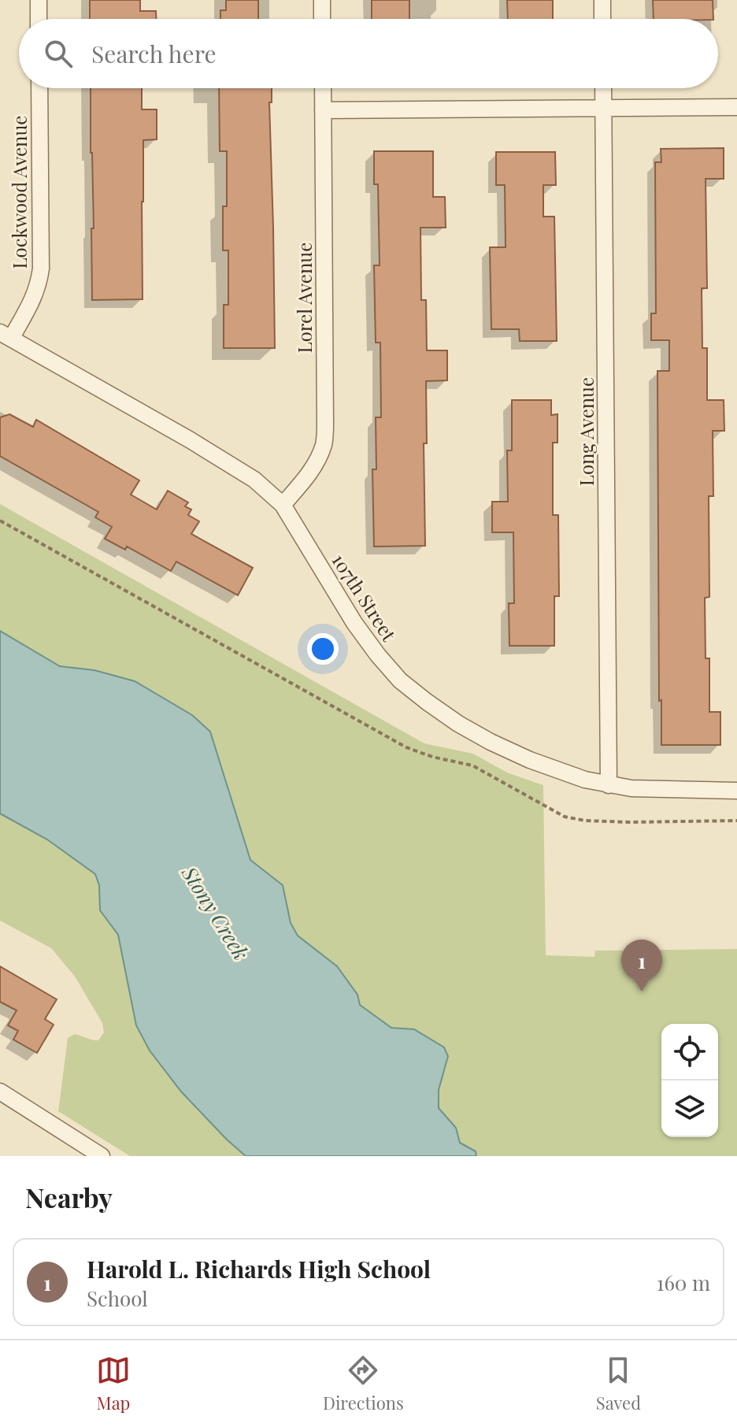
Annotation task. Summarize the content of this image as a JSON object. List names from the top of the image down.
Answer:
{
  "streets": {
    "street": [
      "Lockwood Avenue",
      "Lorel Avenue",
      "Long Avenue",
      "107th Street"
    ]
  },
  "crossings": [
    ["Lockwood Avenue", "107th Street"],
    ["Lorel Avenue", "107th Street"],
    ["Long Avenue", "107th Street"]
  ],
  "water": ["Stony Creek"],
  "page": {
    "search": "Search here",
    "pins": "1",
    "heading": "Nearby",
    "list": [
      {
        "mark": "1",
        "name": "Harold L. Richards High School",
        "note": "School",
        "value": "160 m"
      }
    ],
    "nav": ["Map", "Directions", "Saved"]
  }
}
